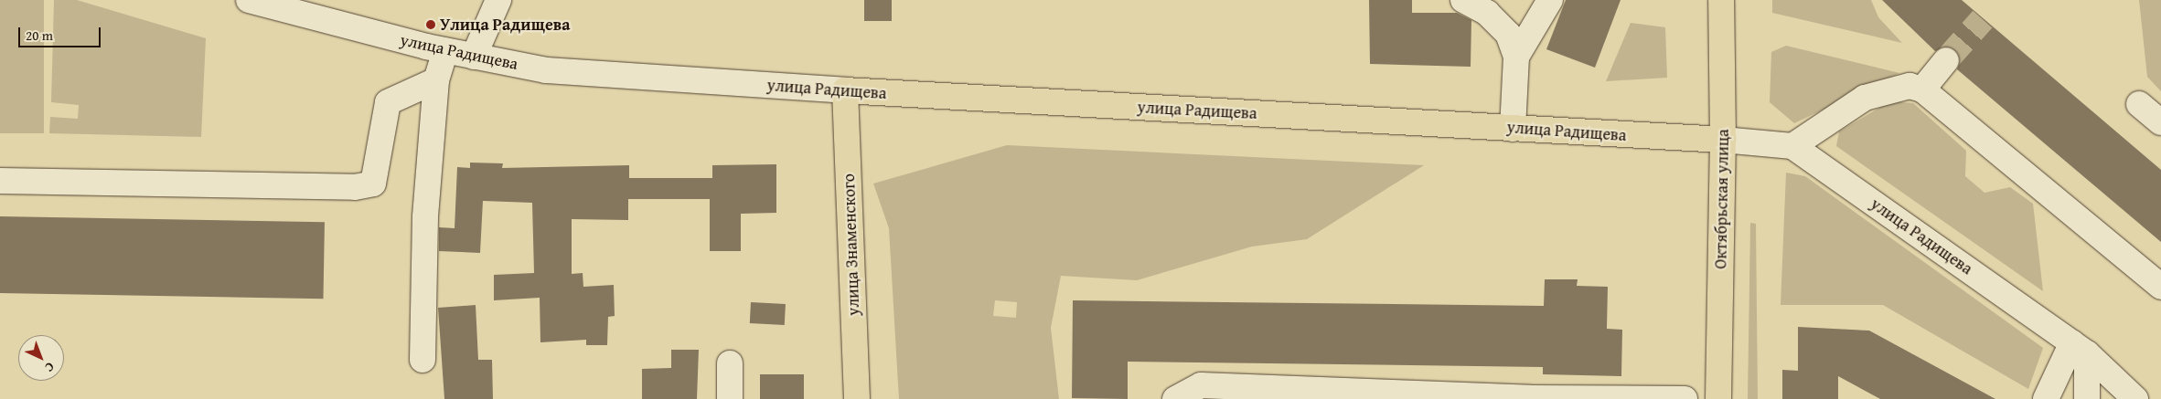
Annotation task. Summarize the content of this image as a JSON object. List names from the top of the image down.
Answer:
{
  "streets": {
    "main road": ["улица Радищева", "Октябрьская улица", "улица Знаменского"]
  },
  "crossings": [
    ["улица Радищева", "Октябрьская улица"],
    ["улица Радищева", "улица Знаменского"]
  ],
  "places": ["Улица Радищева"],
  "scale_bar": "20 m",
  "north": "bottom right"
}
